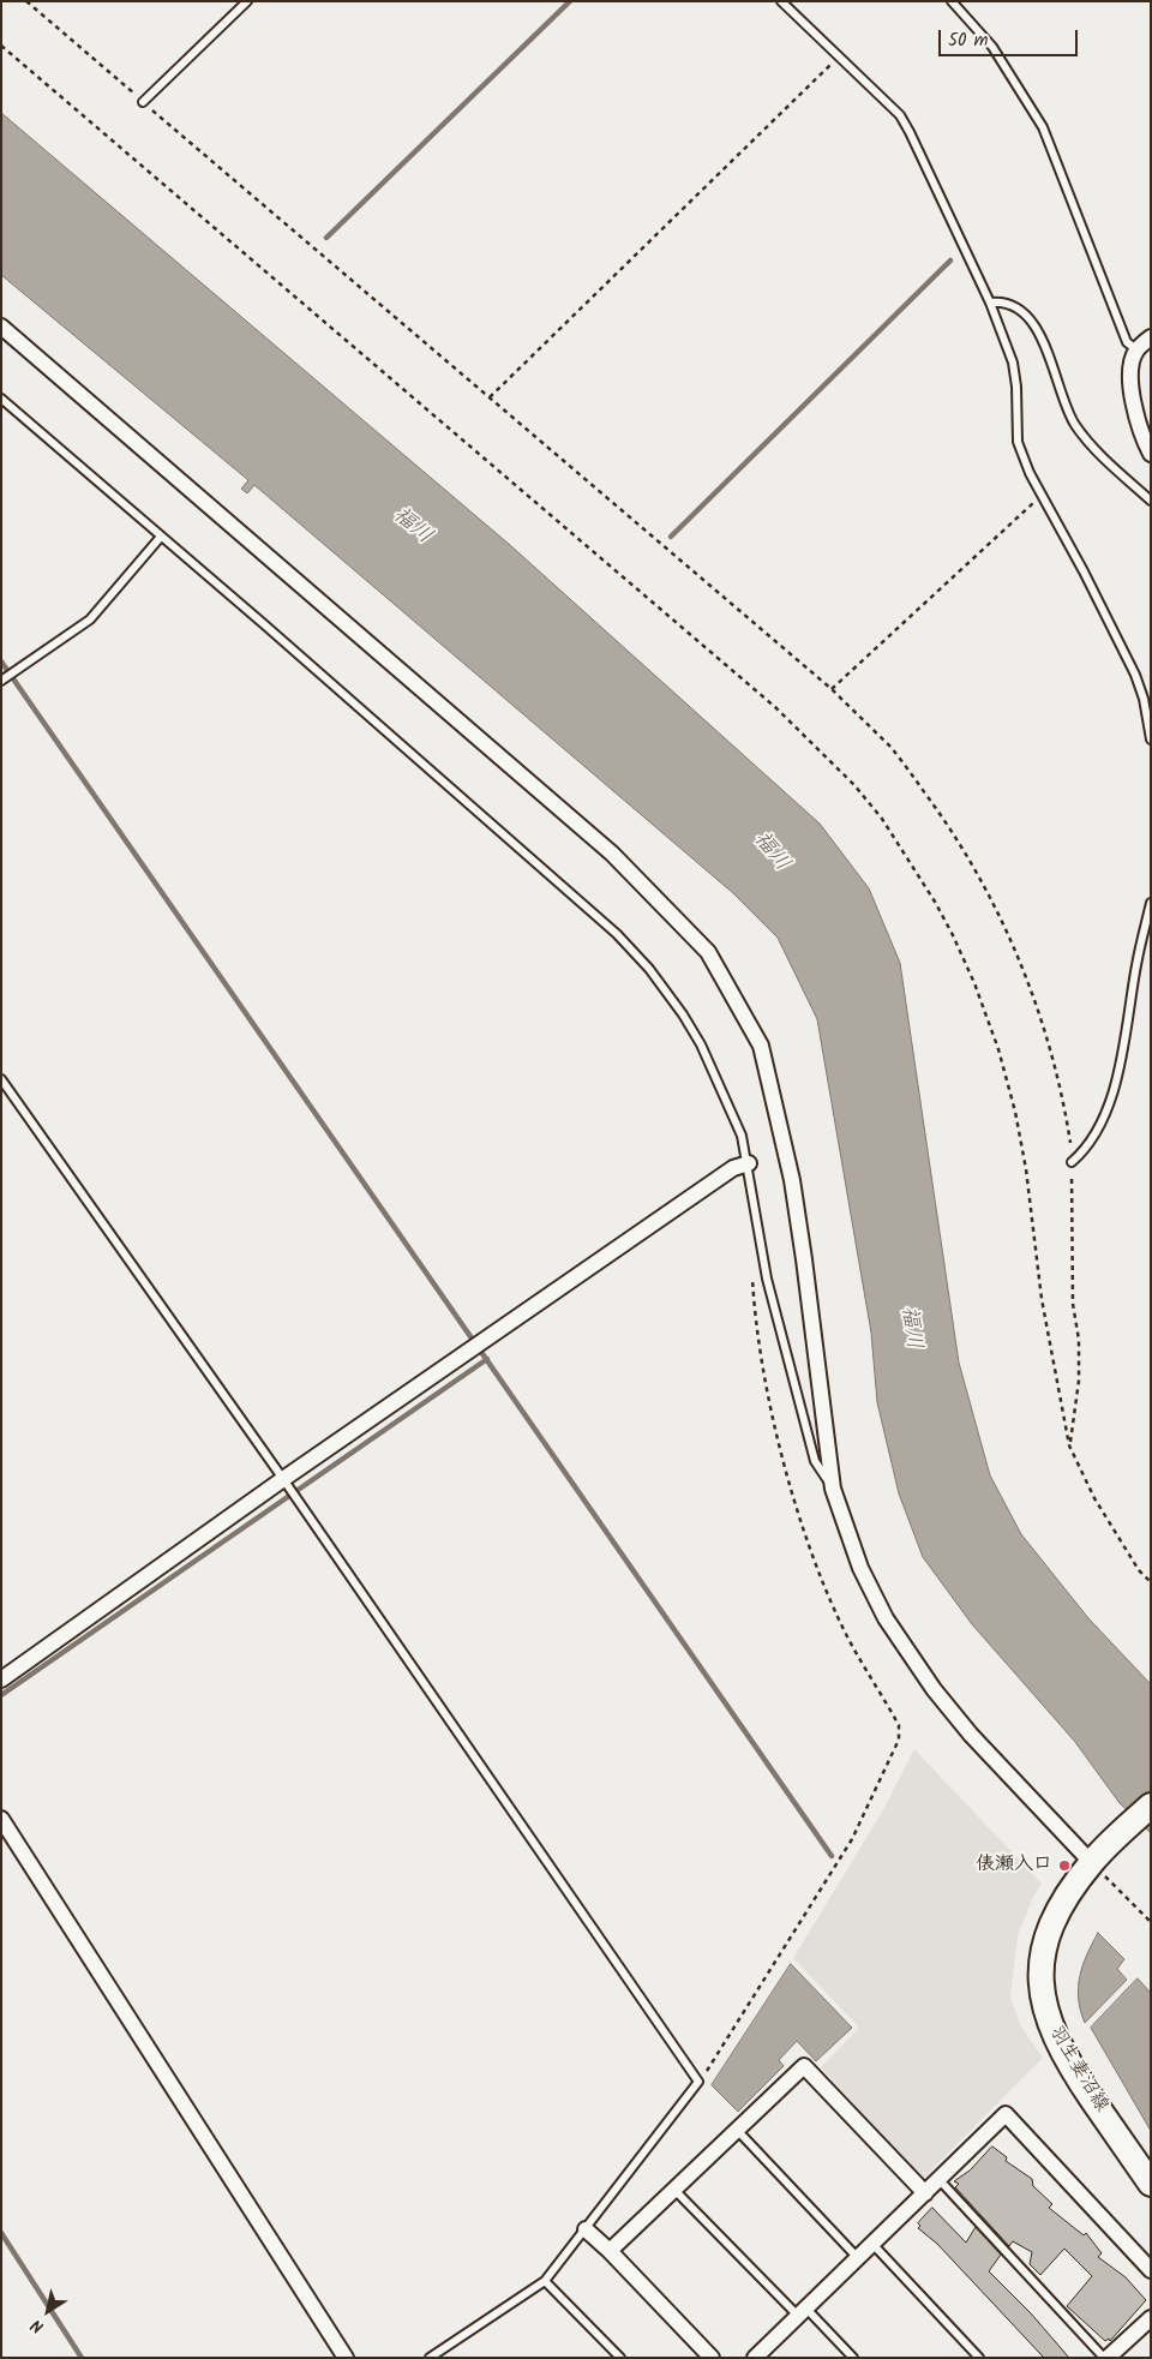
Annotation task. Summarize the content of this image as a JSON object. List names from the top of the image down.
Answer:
{
  "streets": {
    "main road": ["羽生妻沼線"]
  },
  "water": ["福川"],
  "places": ["俵瀬入口"],
  "scale_bar": "50 m",
  "north": "bottom left"
}
